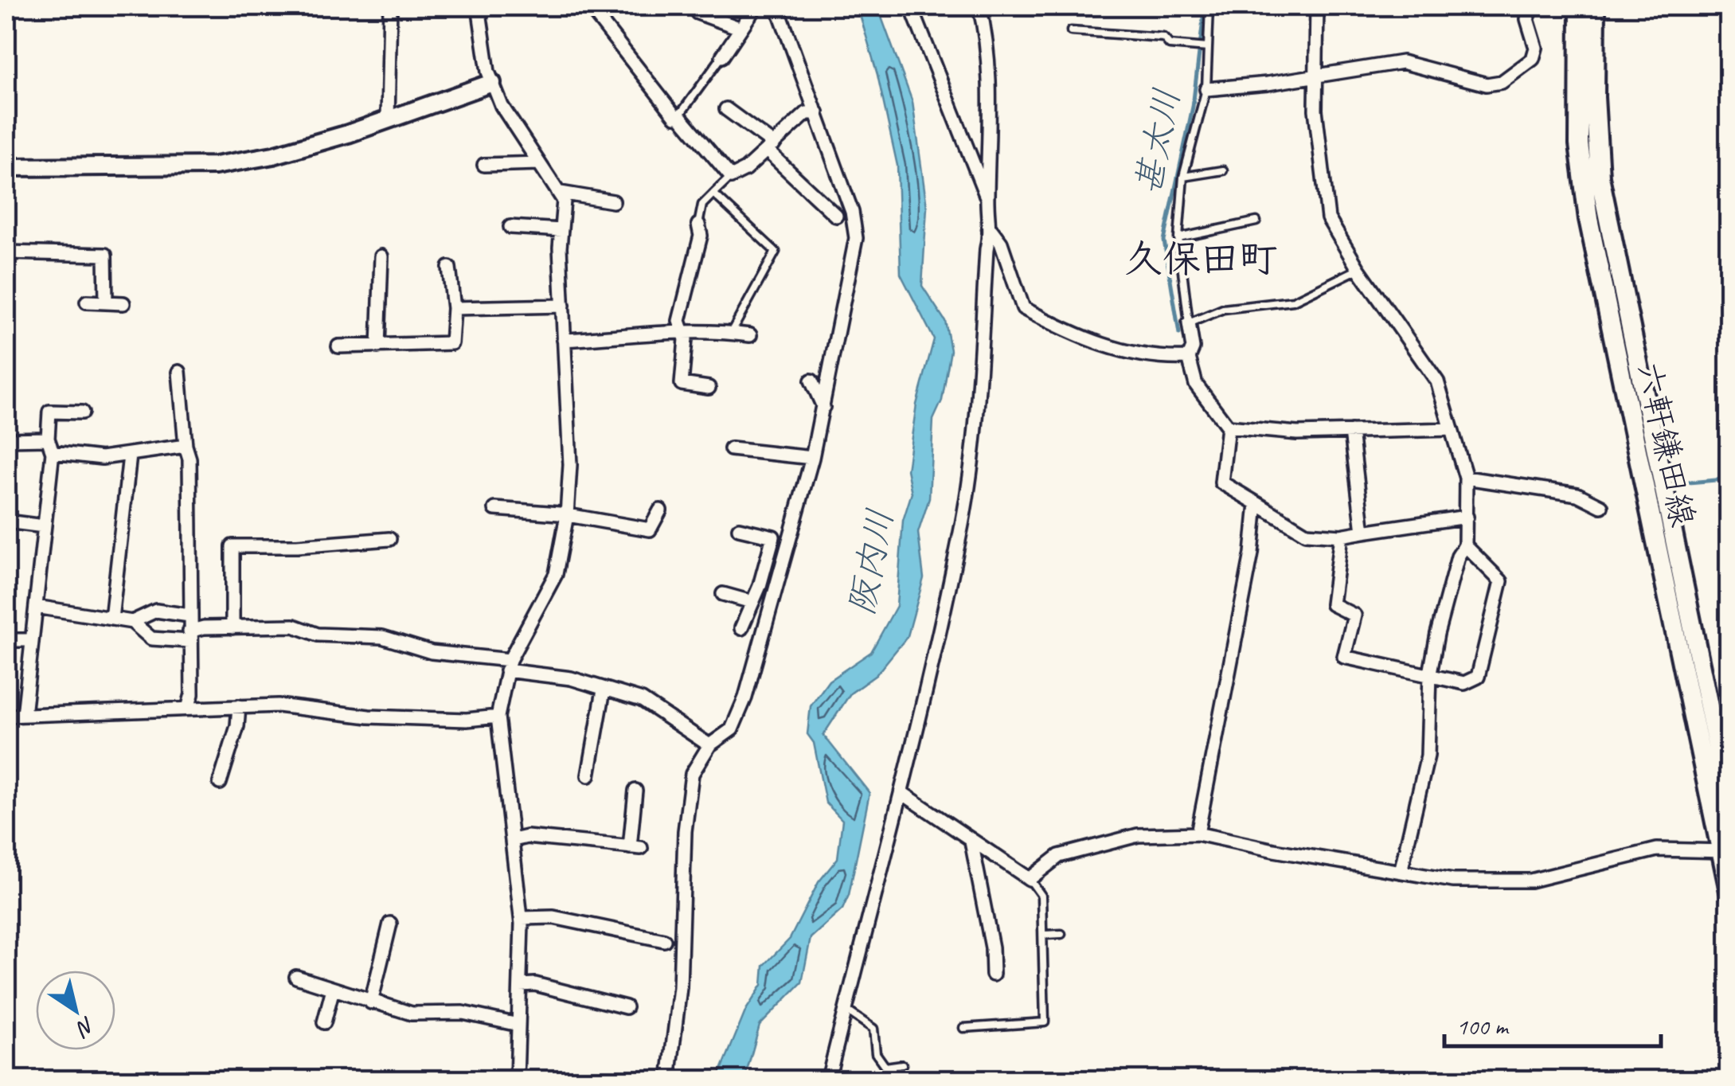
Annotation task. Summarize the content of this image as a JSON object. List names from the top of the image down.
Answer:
{
  "streets": {
    "main road": ["六軒鎌田線"]
  },
  "districts": ["久保田町"],
  "water": ["甚太川", "阪内川"],
  "scale_bar": "100 m",
  "north": "bottom right"
}
